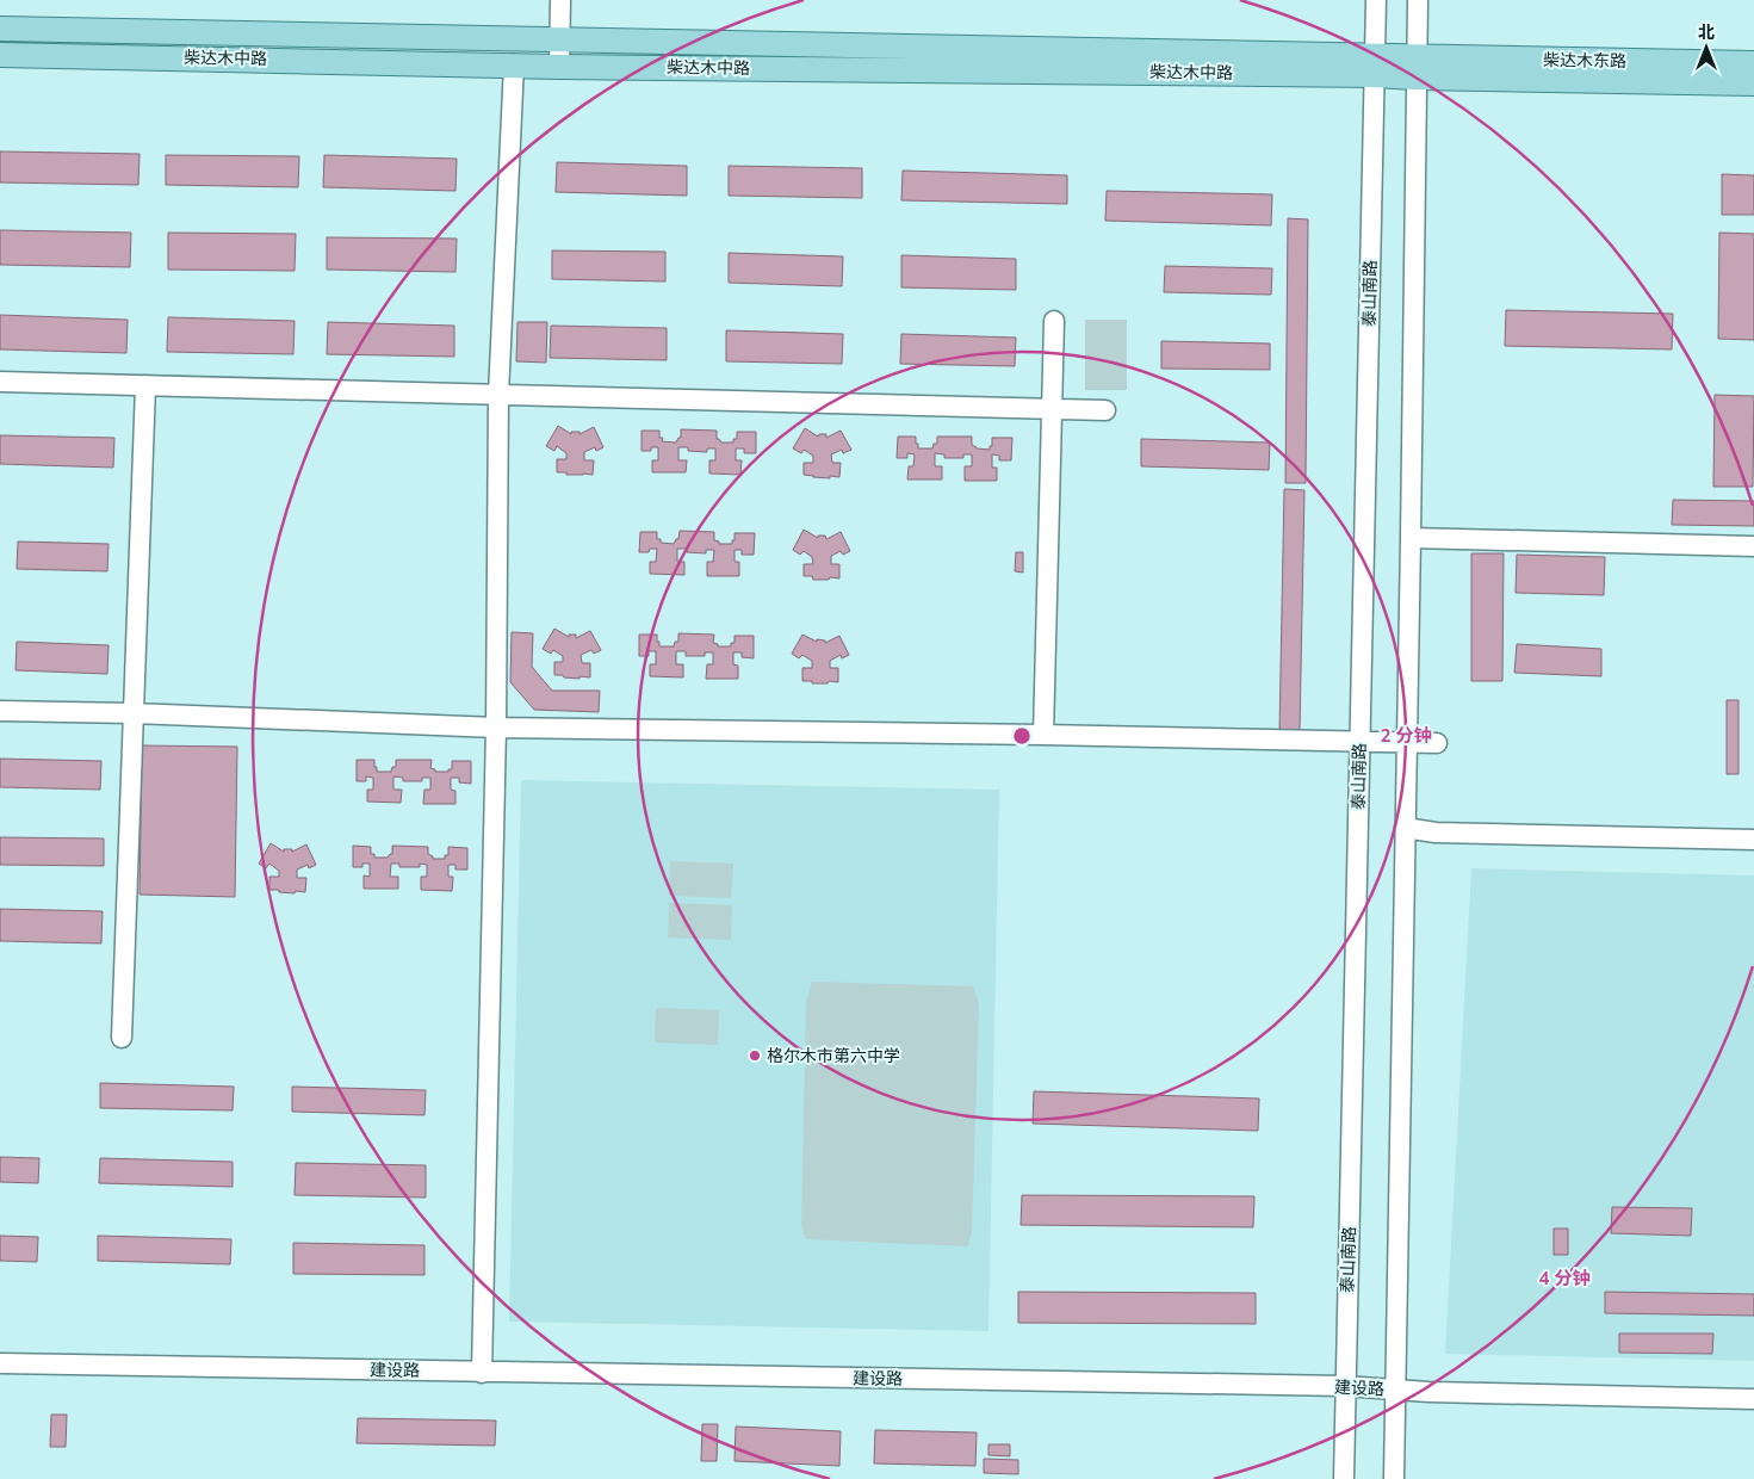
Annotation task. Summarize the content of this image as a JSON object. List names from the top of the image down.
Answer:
{
  "streets": {
    "main road": ["柴达木中路", "柴达木东路"],
    "street": ["泰山南路", "建设路"]
  },
  "crossings": [
    ["柴达木中路", "柴达木东路"],
    ["柴达木中路", "泰山南路"],
    ["泰山南路", "建设路"]
  ],
  "places": ["格尔木市第六中学"],
  "north": "top",
  "rings": ["2 分钟", "4 分钟"]
}
